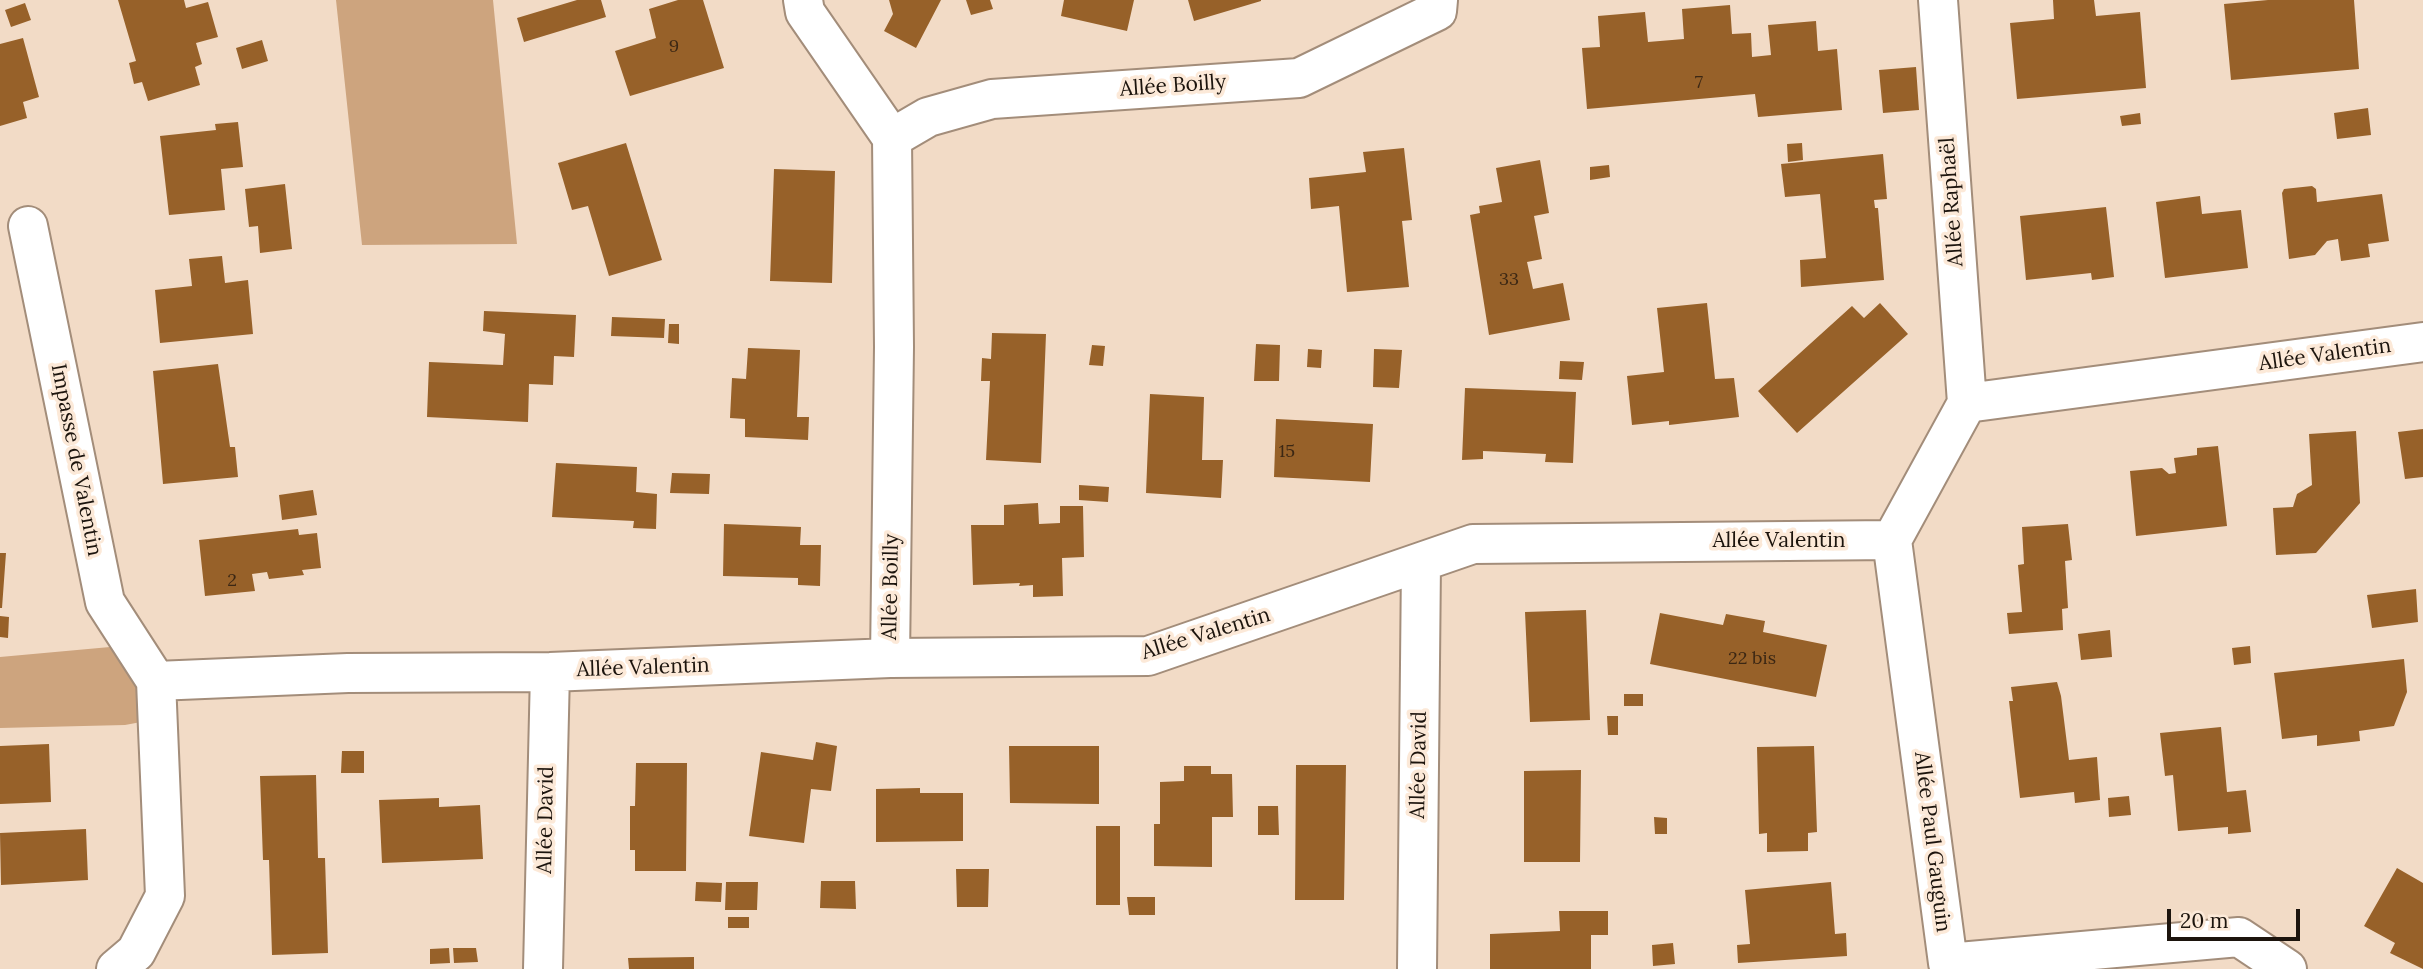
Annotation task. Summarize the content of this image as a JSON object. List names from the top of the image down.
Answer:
{
  "streets": {
    "street": [
      "Allée Boilly",
      "Allée Raphaël",
      "Allée Valentin",
      "Impasse de Valentin",
      "Allée David",
      "Allée Paul Gauguin"
    ]
  },
  "crossings": [
    ["Allée Boilly", "Allée Valentin"],
    ["Allée Raphaël", "Allée Valentin"],
    ["Allée Valentin", "Impasse de Valentin"],
    ["Allée Valentin", "Allée David"],
    ["Allée Valentin", "Allée Paul Gauguin"]
  ],
  "house_numbers": [
    "9",
    "7",
    "33",
    "15",
    "2",
    "22 bis"
  ],
  "scale_bar": "20 m"
}
